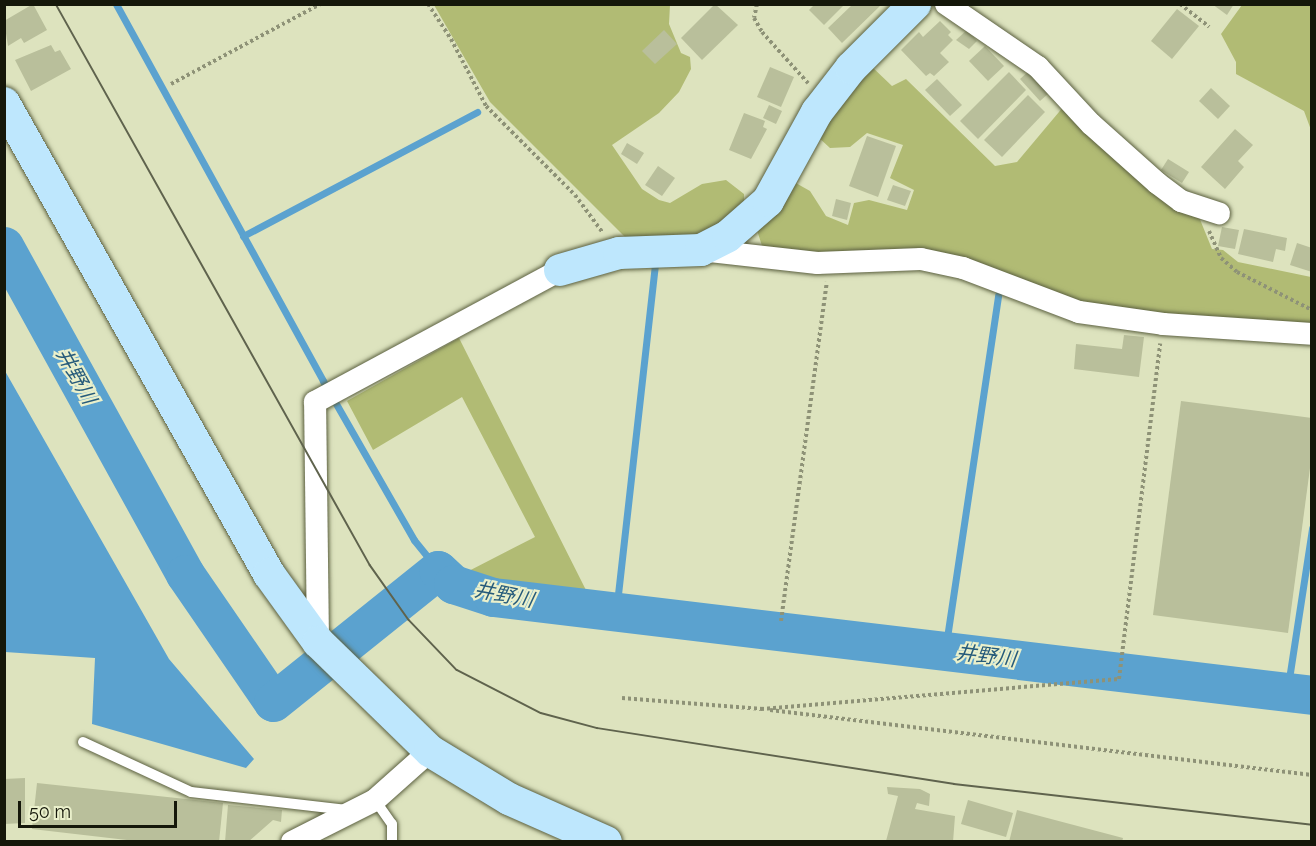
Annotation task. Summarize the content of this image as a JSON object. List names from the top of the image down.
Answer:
{
  "water": ["井野川"],
  "scale_bar": "50 m"
}
